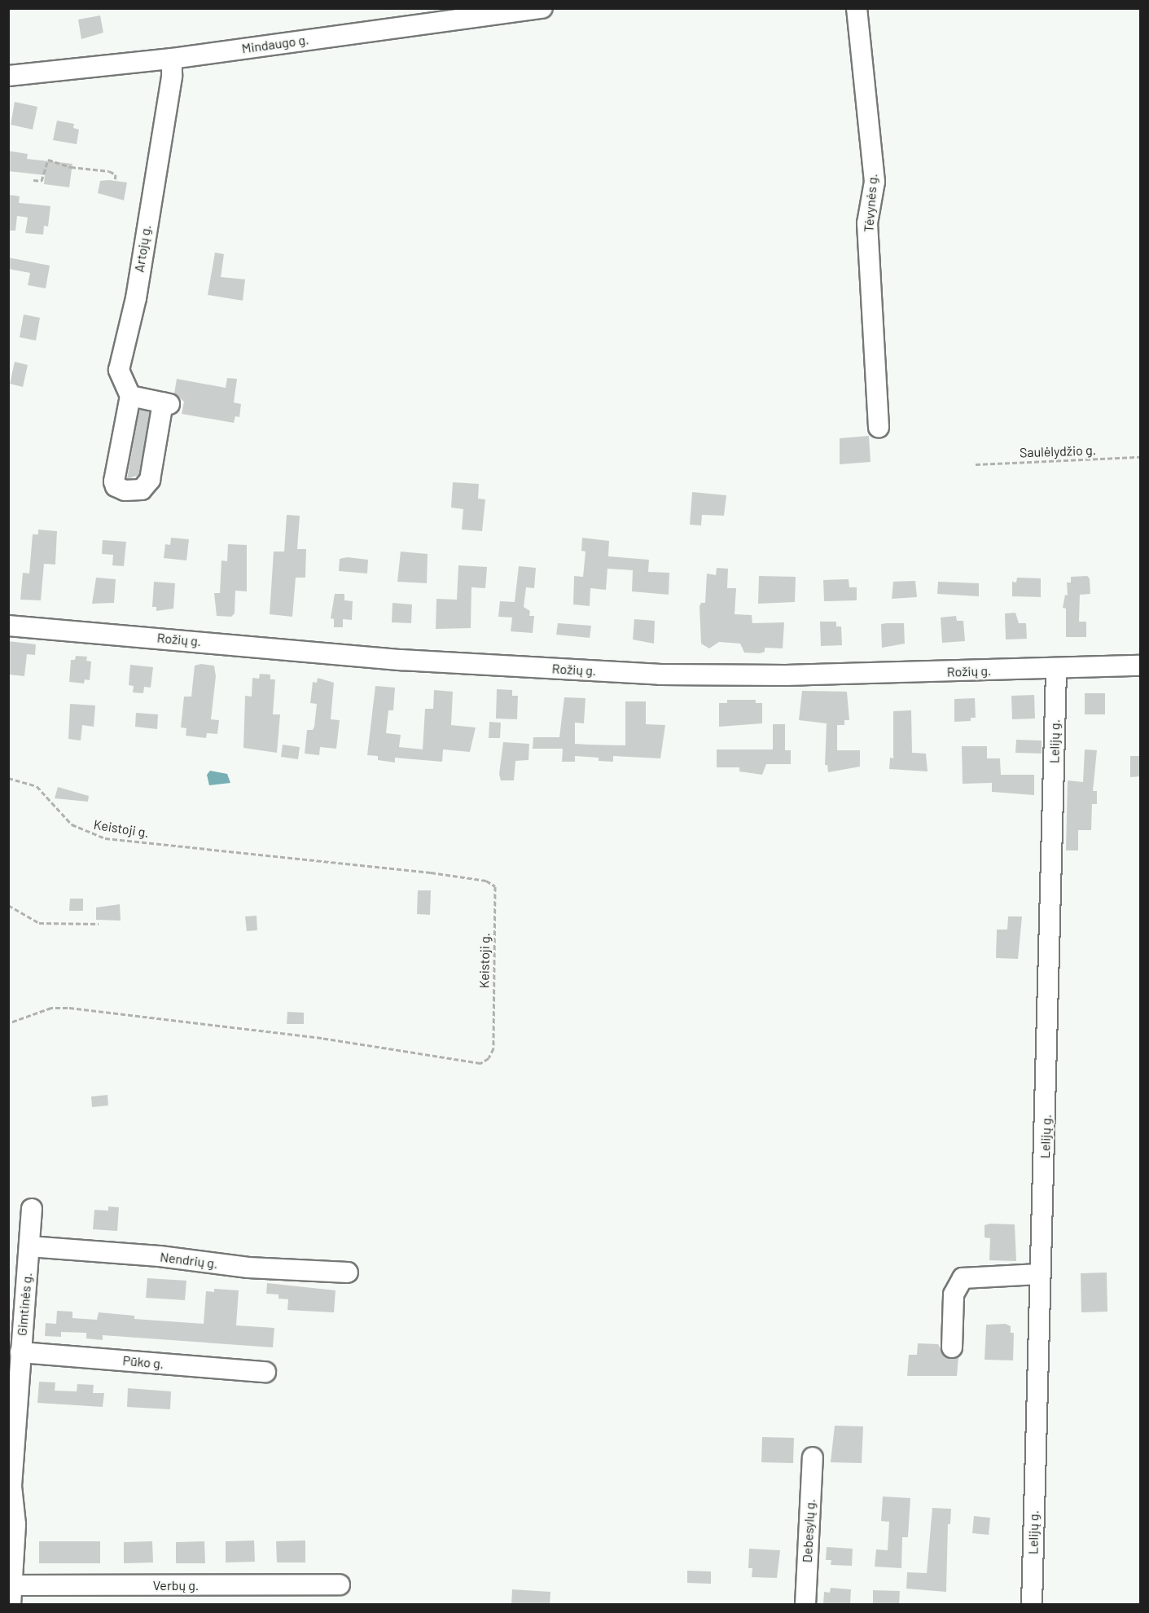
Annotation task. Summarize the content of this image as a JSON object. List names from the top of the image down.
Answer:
{
  "streets": {
    "street": [
      "Mindaugo g.",
      "Tėvynės g.",
      "Artojų g.",
      "Rožių g.",
      "Lelijų g.",
      "Nendrių g.",
      "Gimtinės g.",
      "Pūko g.",
      "Debesylų g.",
      "Verbų g."
    ],
    "path": ["Saulėlydžio g.", "Keistoji g."]
  },
  "crossings": [
    ["Mindaugo g.", "Artojų g."],
    ["Rožių g.", "Lelijų g."],
    ["Nendrių g.", "Gimtinės g."],
    ["Gimtinės g.", "Pūko g."],
    ["Gimtinės g.", "Verbų g."]
  ]
}
